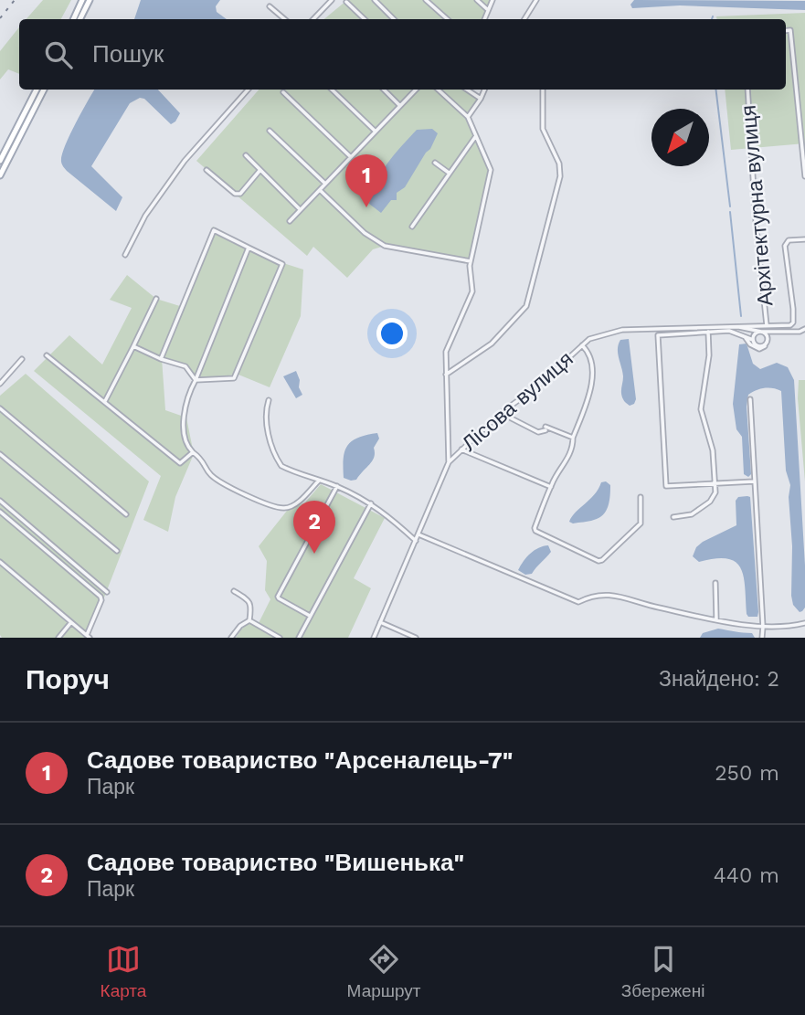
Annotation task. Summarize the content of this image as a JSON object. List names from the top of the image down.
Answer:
{
  "streets": {
    "street": ["Архітектурна вулиця", "Лісова вулиця"]
  },
  "north": "bottom left",
  "page": {
    "search": "Пошук",
    "pins": ["1", "2"],
    "heading": ["Поруч", "Знайдено: 2"],
    "list": [
      {
        "mark": "1",
        "name": "Садове товариство \"Арсеналець-7\"",
        "note": "Парк",
        "value": "250 m"
      },
      {
        "mark": "2",
        "name": "Садове товариство \"Вишенька\"",
        "note": "Парк",
        "value": "440 m"
      }
    ],
    "nav": ["Карта", "Маршрут", "Збережені"]
  }
}
